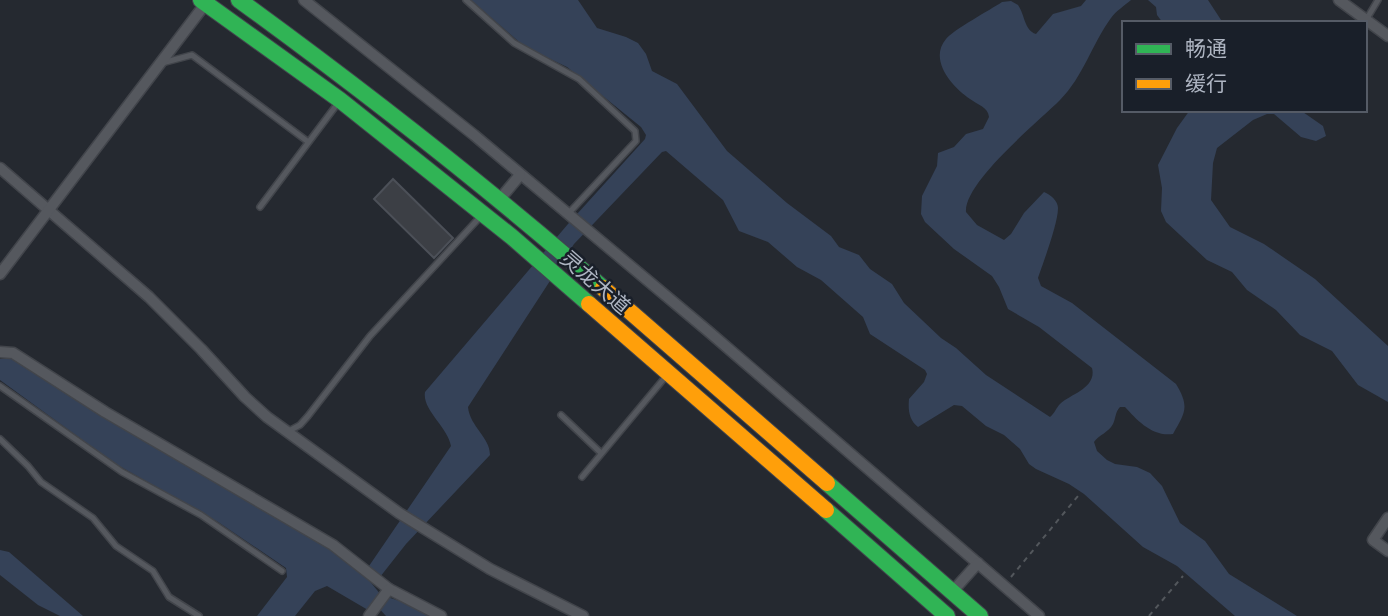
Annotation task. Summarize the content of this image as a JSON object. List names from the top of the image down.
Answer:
{
  "streets": {
    "main road": ["灵龙大道"]
  },
  "legend": ["畅通", "缓行"]
}
